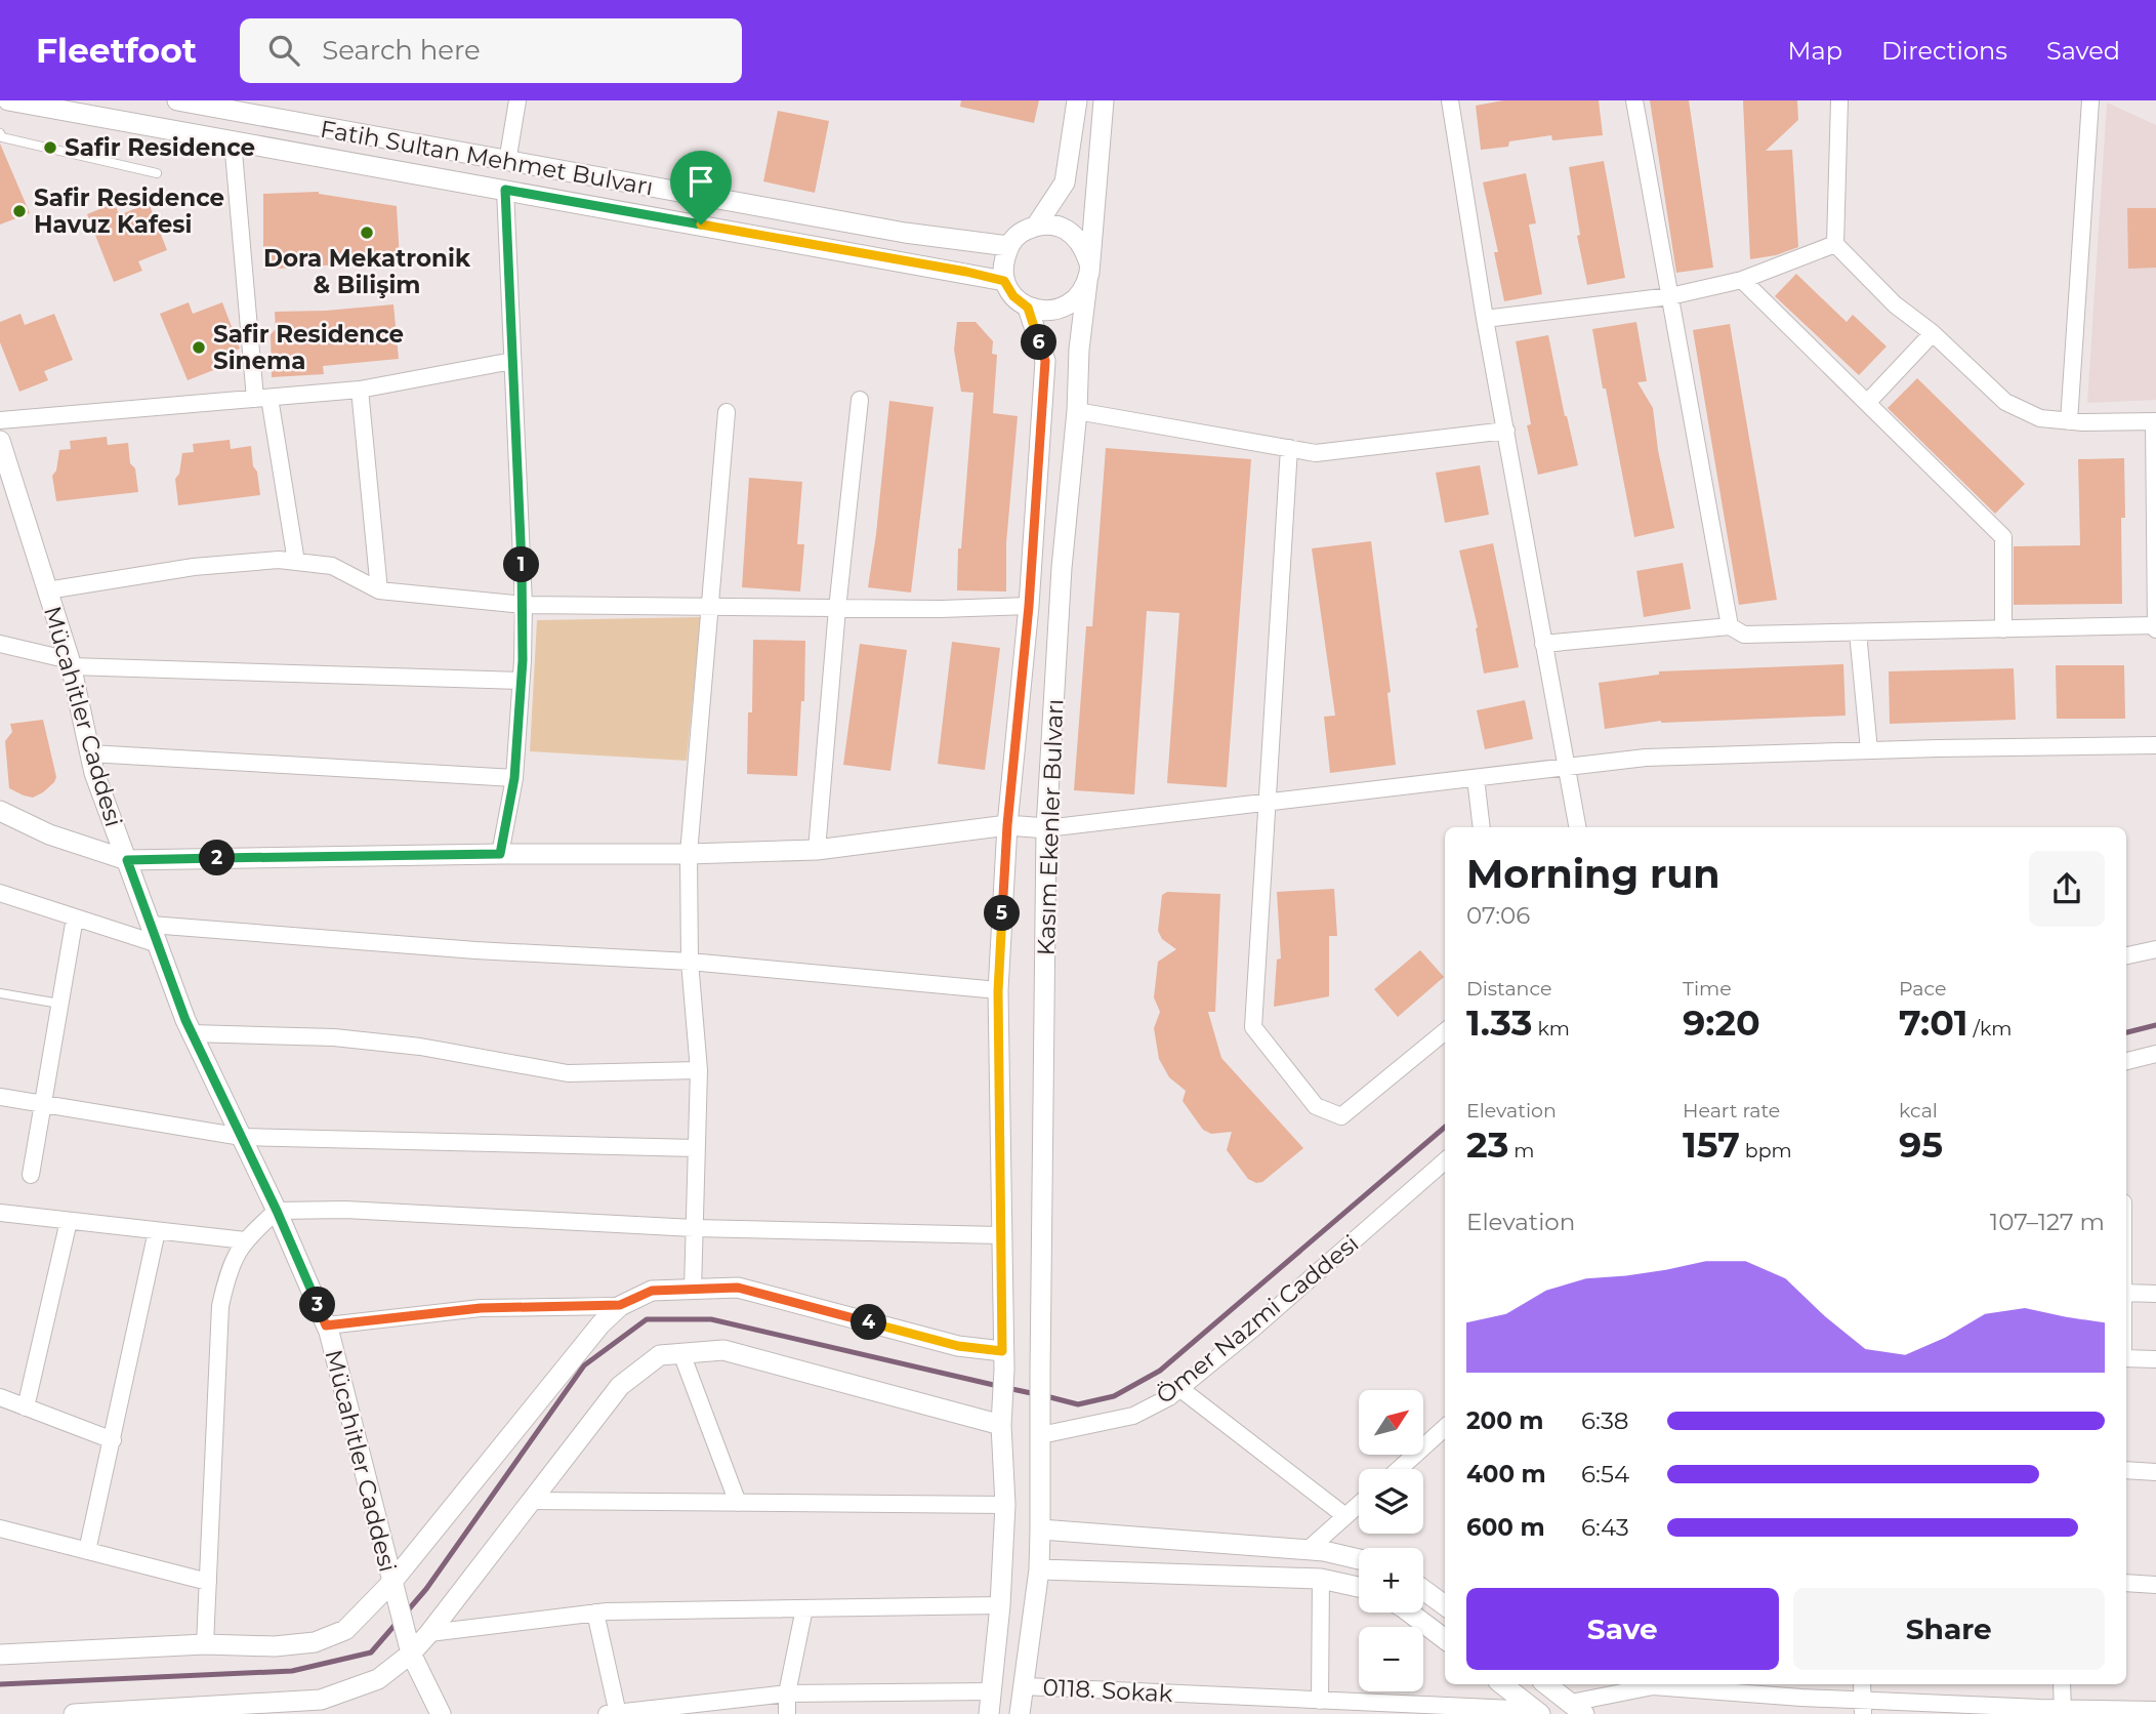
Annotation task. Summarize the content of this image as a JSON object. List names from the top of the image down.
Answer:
{
  "streets": {
    "street": [
      "Fatih Sultan Mehmet Bulvarı",
      "Mücahitler Caddesi",
      "Kasım Ekenler Bulvarı",
      "Ömer Nazmi Caddesi",
      "0118. Sokak"
    ]
  },
  "crossings": [
    ["Fatih Sultan Mehmet Bulvarı", "Kasım Ekenler Bulvarı"],
    ["Kasım Ekenler Bulvarı", "Ömer Nazmi Caddesi"]
  ],
  "places": [
    "Safir Residence",
    "Safir Residence Havuz Kafesi",
    "Dora Mekatronik & Bilişim",
    "Safir Residence Sinema"
  ],
  "north": "top right",
  "page": {
    "header": "Fleetfoot",
    "search": "Search here",
    "nav": ["Map", "Directions", "Saved"],
    "pins": [
      "6",
      "1",
      "2",
      "5",
      "3",
      "4"
    ],
    "heading": ["Morning run", "07:06"],
    "stats": [
      ["Distance", "1.33 km"],
      ["Time", "9:20"],
      ["Pace", "7:01 /km"],
      ["Elevation", "23 m"],
      ["Heart rate", "157 bpm"],
      ["kcal", "95"]
    ],
    "chart": ["Elevation", "107–127 m"],
    "map_buttons": ["+", "−"],
    "list": [
      {
        "name": "200 m",
        "note": "6:38"
      },
      {
        "name": "400 m",
        "note": "6:54"
      },
      {
        "name": "600 m",
        "note": "6:43"
      }
    ],
    "buttons": ["Save", "Share"]
  }
}
